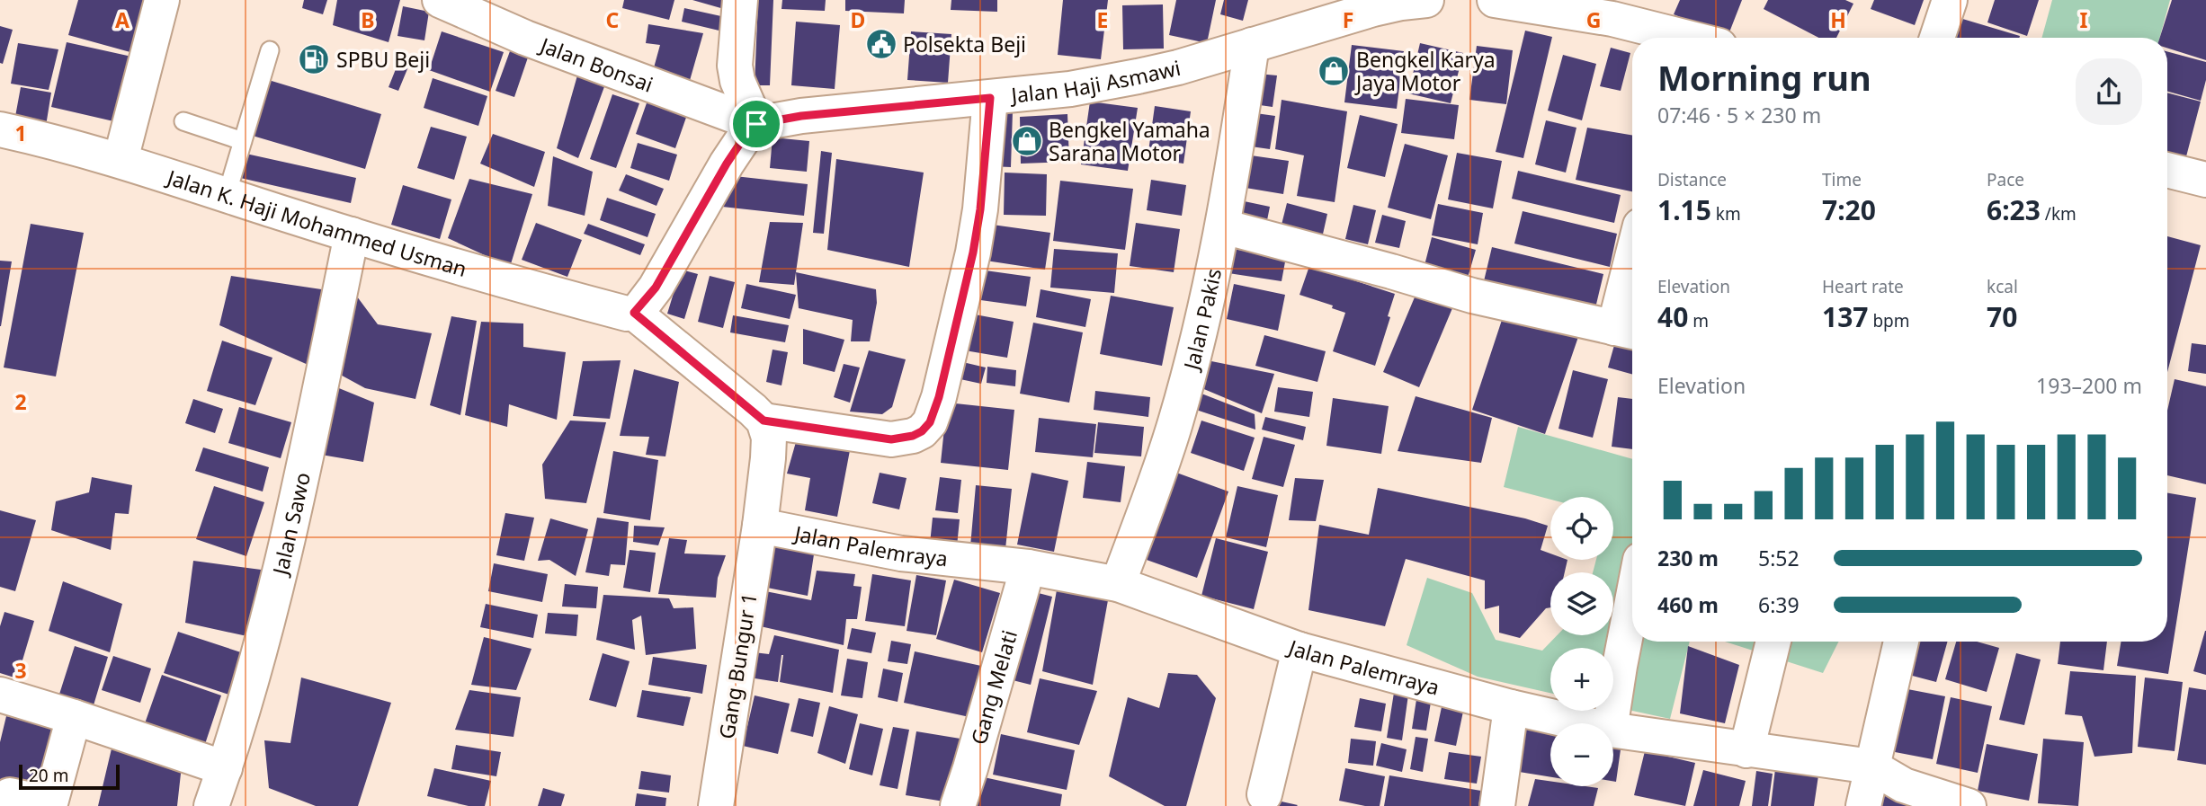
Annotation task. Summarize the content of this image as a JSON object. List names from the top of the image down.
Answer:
{
  "streets": {
    "street": [
      "Jalan Bonsai",
      "Jalan Haji Asmawi",
      "Jalan K. Haji Mohammed Usman",
      "Jalan Pakis",
      "Jalan Sawo",
      "Jalan Palemraya",
      "Gang Bungur 1",
      "Gang Melati"
    ]
  },
  "crossings": [
    ["Jalan Bonsai", "Jalan Haji Asmawi"],
    ["Jalan Haji Asmawi", "Jalan Pakis"],
    ["Jalan K. Haji Mohammed Usman", "Jalan Sawo"],
    ["Jalan Pakis", "Jalan Palemraya"],
    ["Jalan Palemraya", "Gang Bungur 1"],
    ["Jalan Palemraya", "Gang Melati"]
  ],
  "places": {
    "public building": ["Polsekta Beji"],
    "fuel station": ["SPBU Beji"],
    "shop": ["Bengkel Karya Jaya Motor", "Bengkel Yamaha Sarana Motor"]
  },
  "scale_bar": "20 m",
  "page": {
    "heading": ["Morning run", "07:46 · 5 × 230 m"],
    "stats": [
      ["Distance", "1.15 km"],
      ["Time", "7:20"],
      ["Pace", "6:23 /km"],
      ["Elevation", "40 m"],
      ["Heart rate", "137 bpm"],
      ["kcal", "70"]
    ],
    "chart": ["Elevation", "193–200 m"],
    "map_buttons": ["+", "−"],
    "list": [
      {
        "name": "230 m",
        "note": "5:52"
      },
      {
        "name": "460 m",
        "note": "6:39"
      }
    ],
    "scale": "20 m"
  },
  "grid": {
    "columns": [
      "A",
      "B",
      "C",
      "D",
      "E",
      "F",
      "G",
      "H",
      "I"
    ],
    "rows": ["1", "2", "3"]
  }
}
